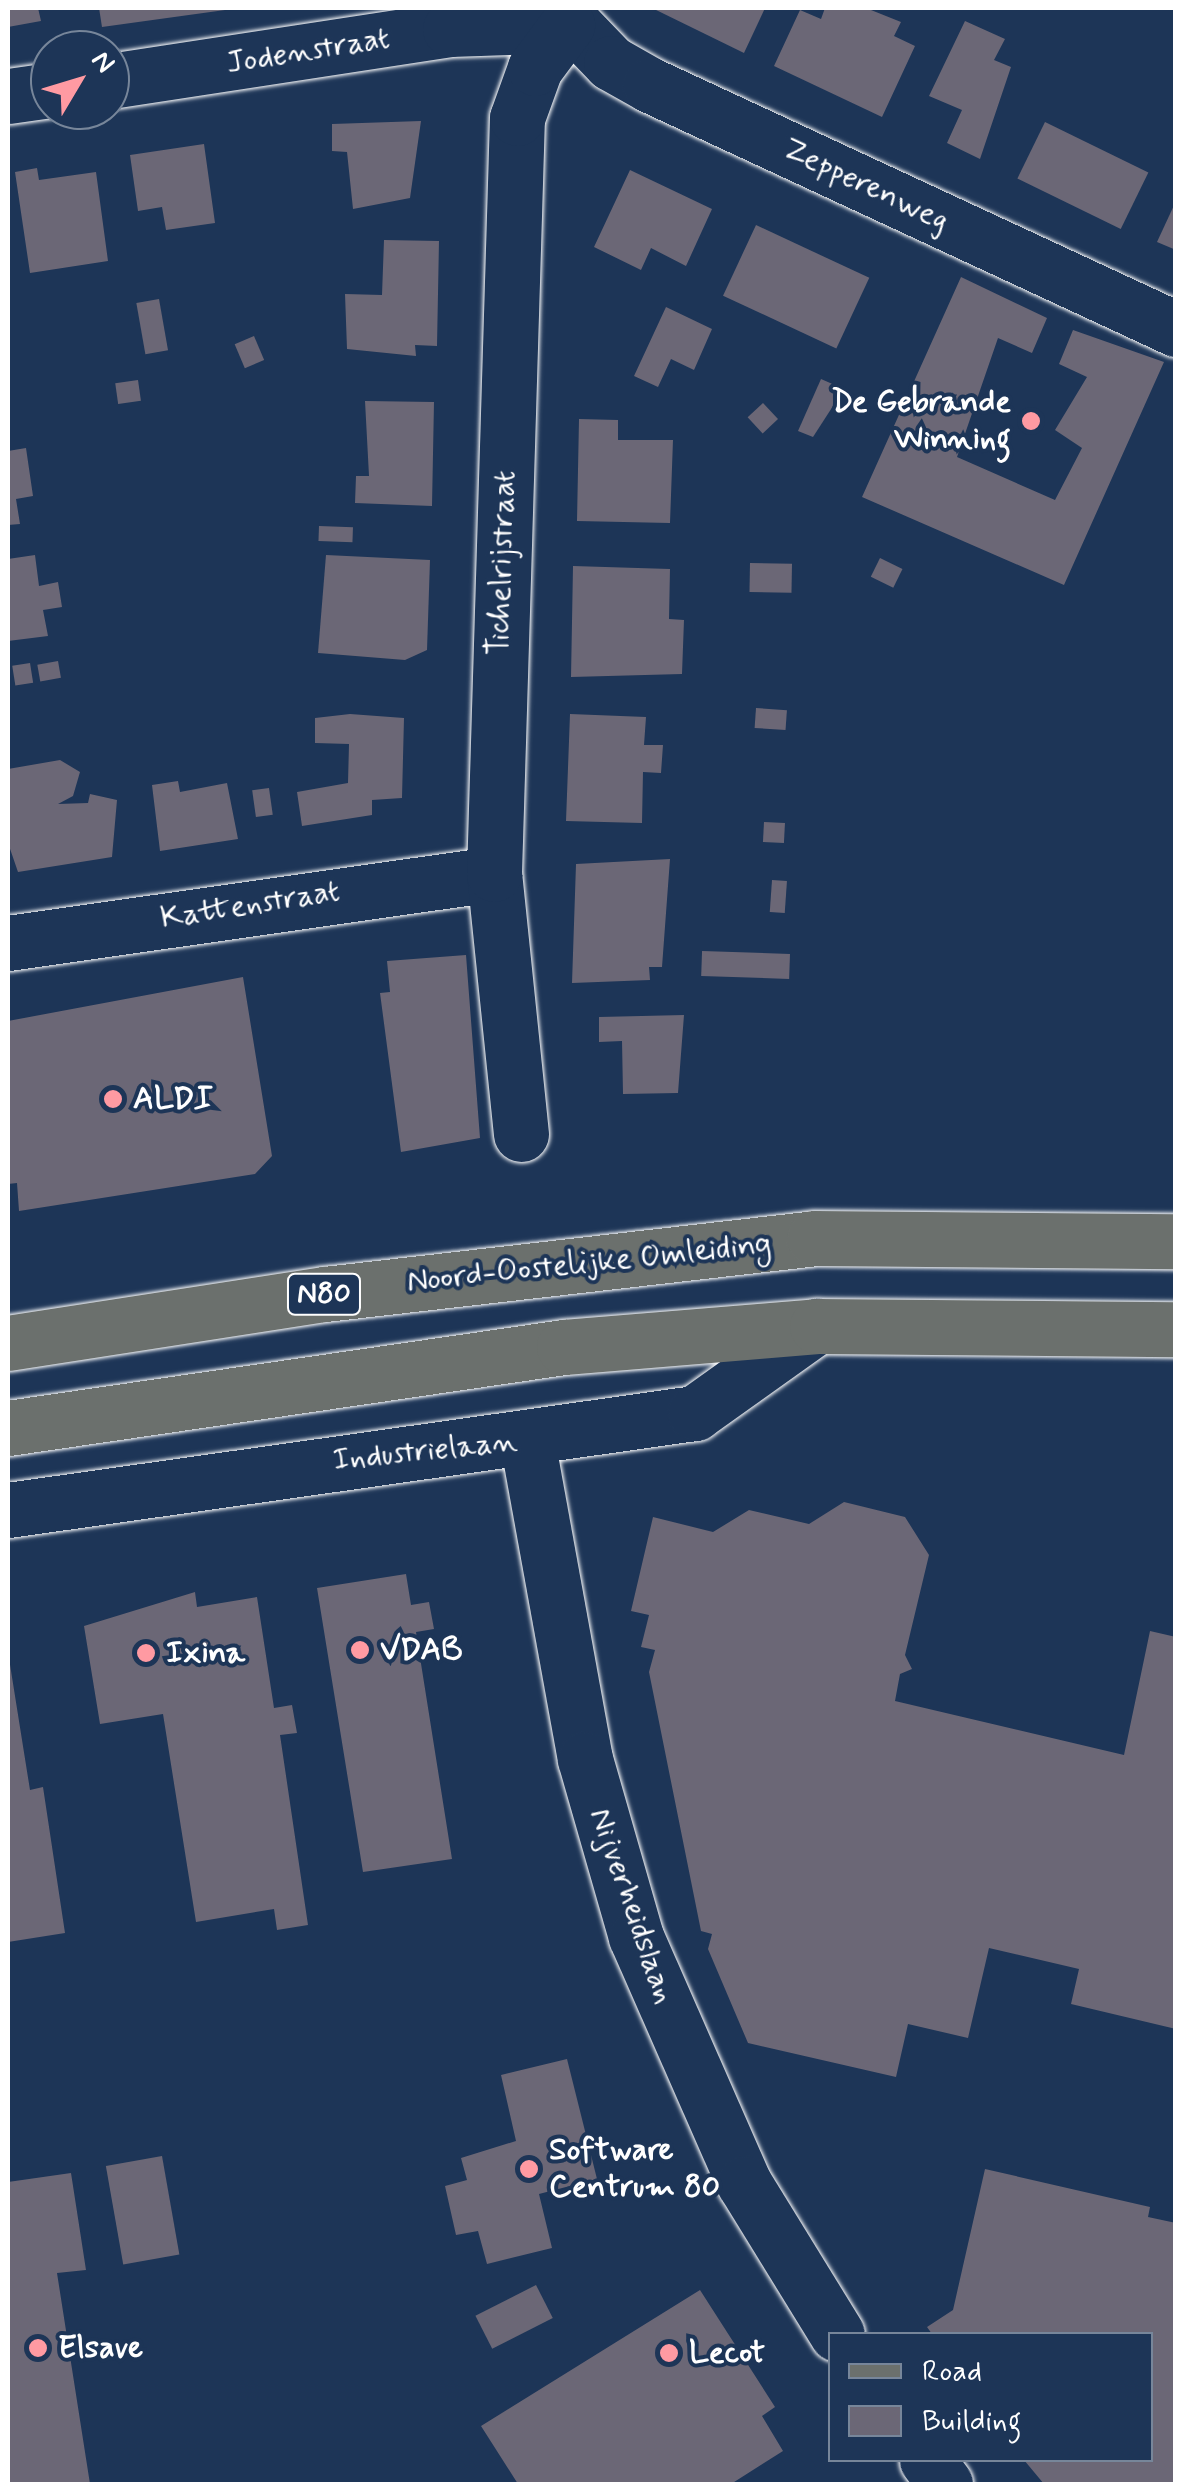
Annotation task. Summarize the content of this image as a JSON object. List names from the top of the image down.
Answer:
{
  "streets": {
    "main road": ["Noord-Oostelijke Omleiding", "N80"],
    "street": [
      "Jodenstraat",
      "Zepperenweg",
      "Tichelrijstraat",
      "Kattenstraat",
      "Industrielaan",
      "Nijverheidslaan"
    ]
  },
  "crossings": [
    ["Jodenstraat", "Zepperenweg"],
    ["Jodenstraat", "Tichelrijstraat"],
    ["Zepperenweg", "Tichelrijstraat"],
    ["Tichelrijstraat", "Kattenstraat"],
    ["Industrielaan", "Nijverheidslaan"]
  ],
  "places": [
    "De Gebrande Winning",
    "ALDI",
    "VDAB",
    "Ixina",
    "Software Centrum 80",
    "Elsave",
    "Lecot"
  ],
  "legend": ["Road", "Building"],
  "north": "top right"
}
